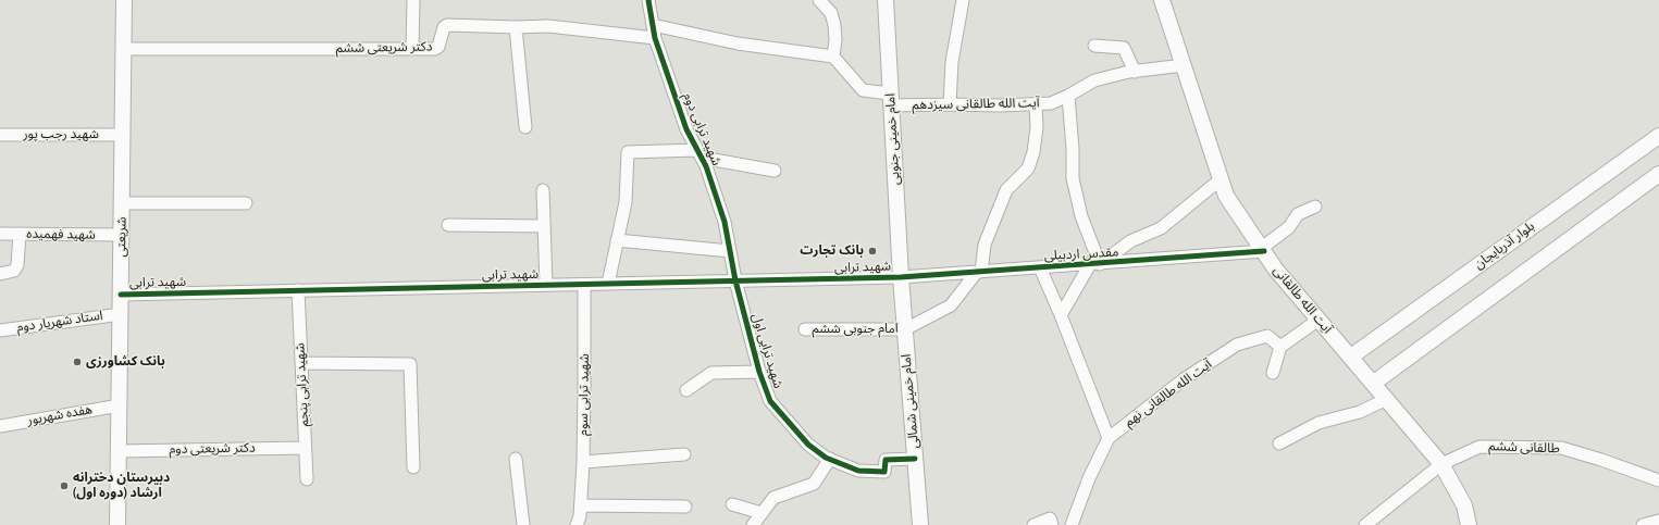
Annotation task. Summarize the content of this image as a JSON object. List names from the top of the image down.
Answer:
{
  "streets": {
    "main road": [
      "امام خمینی جنوبی",
      "شریعتی",
      "بلوار آذربایجان",
      "آیت الله طالقانی",
      "امام خمینی شمالی"
    ],
    "street": [
      "دکتر شریعتی ششم",
      "آیت الله طالقانی سیزدهم",
      "شهید ترابی دوم",
      "شهید رجب پور",
      "شهید فهمیده",
      "مقدس اردبیلی",
      "شهید ترابی",
      "استاد شهریار دوم",
      "امام جنوبی ششم",
      "شهید ترابی اول",
      "شهید ترابی پنجم",
      "آیت الله طالقانی نهم",
      "شهید ترابی سوم",
      "هفده شهریور",
      "طالقانی ششم",
      "دکتر شریعتی دوم"
    ]
  },
  "crossings": [
    ["دکتر شریعتی ششم", "شهید ترابی دوم"],
    ["دکتر شریعتی ششم", "شریعتی"],
    ["آیت الله طالقانی سیزدهم", "امام خمینی جنوبی"],
    ["آیت الله طالقانی سیزدهم", "آیت الله طالقانی"],
    ["شهید ترابی دوم", "شهید ترابی"],
    ["شهید ترابی دوم", "شهید ترابی اول"],
    ["شهید رجب پور", "شریعتی"],
    ["امام خمینی جنوبی", "مقدس اردبیلی"],
    ["امام خمینی جنوبی", "شهید ترابی"],
    ["امام خمینی جنوبی", "امام خمینی شمالی"],
    ["شهید فهمیده", "شریعتی"],
    ["شریعتی", "شهید ترابی"],
    ["شریعتی", "استاد شهریار دوم"],
    ["شریعتی", "هفده شهریور"],
    ["شریعتی", "دکتر شریعتی دوم"],
    ["بلوار آذربایجان", "آیت الله طالقانی"],
    ["مقدس اردبیلی", "شهید ترابی"],
    ["مقدس اردبیلی", "آیت الله طالقانی"],
    ["مقدس اردبیلی", "امام خمینی شمالی"],
    ["شهید ترابی", "شهید ترابی اول"],
    ["شهید ترابی", "شهید ترابی پنجم"],
    ["شهید ترابی", "شهید ترابی سوم"],
    ["شهید ترابی", "امام خمینی شمالی"],
    ["آیت الله طالقانی", "طالقانی ششم"],
    ["امام جنوبی ششم", "امام خمینی شمالی"],
    ["شهید ترابی اول", "امام خمینی شمالی"],
    ["شهید ترابی پنجم", "دکتر شریعتی دوم"]
  ],
  "places": ["بانک تجارت", "بانک کشاورزی", "دبیرستان دخترانه ارشاد (دوره اول)"]
}
